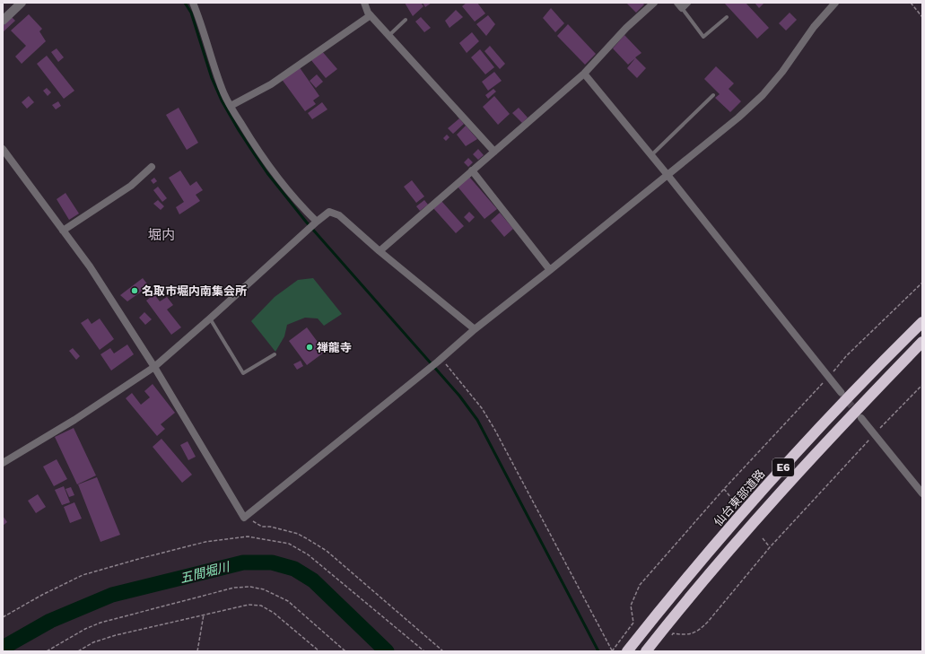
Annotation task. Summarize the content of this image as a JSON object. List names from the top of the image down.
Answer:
{
  "streets": {
    "highway": ["E6", "仙台東部道路"]
  },
  "districts": ["堀内"],
  "water": ["五間堀川"],
  "places": ["名取市堀内南集会所", "禅龍寺"]
}
